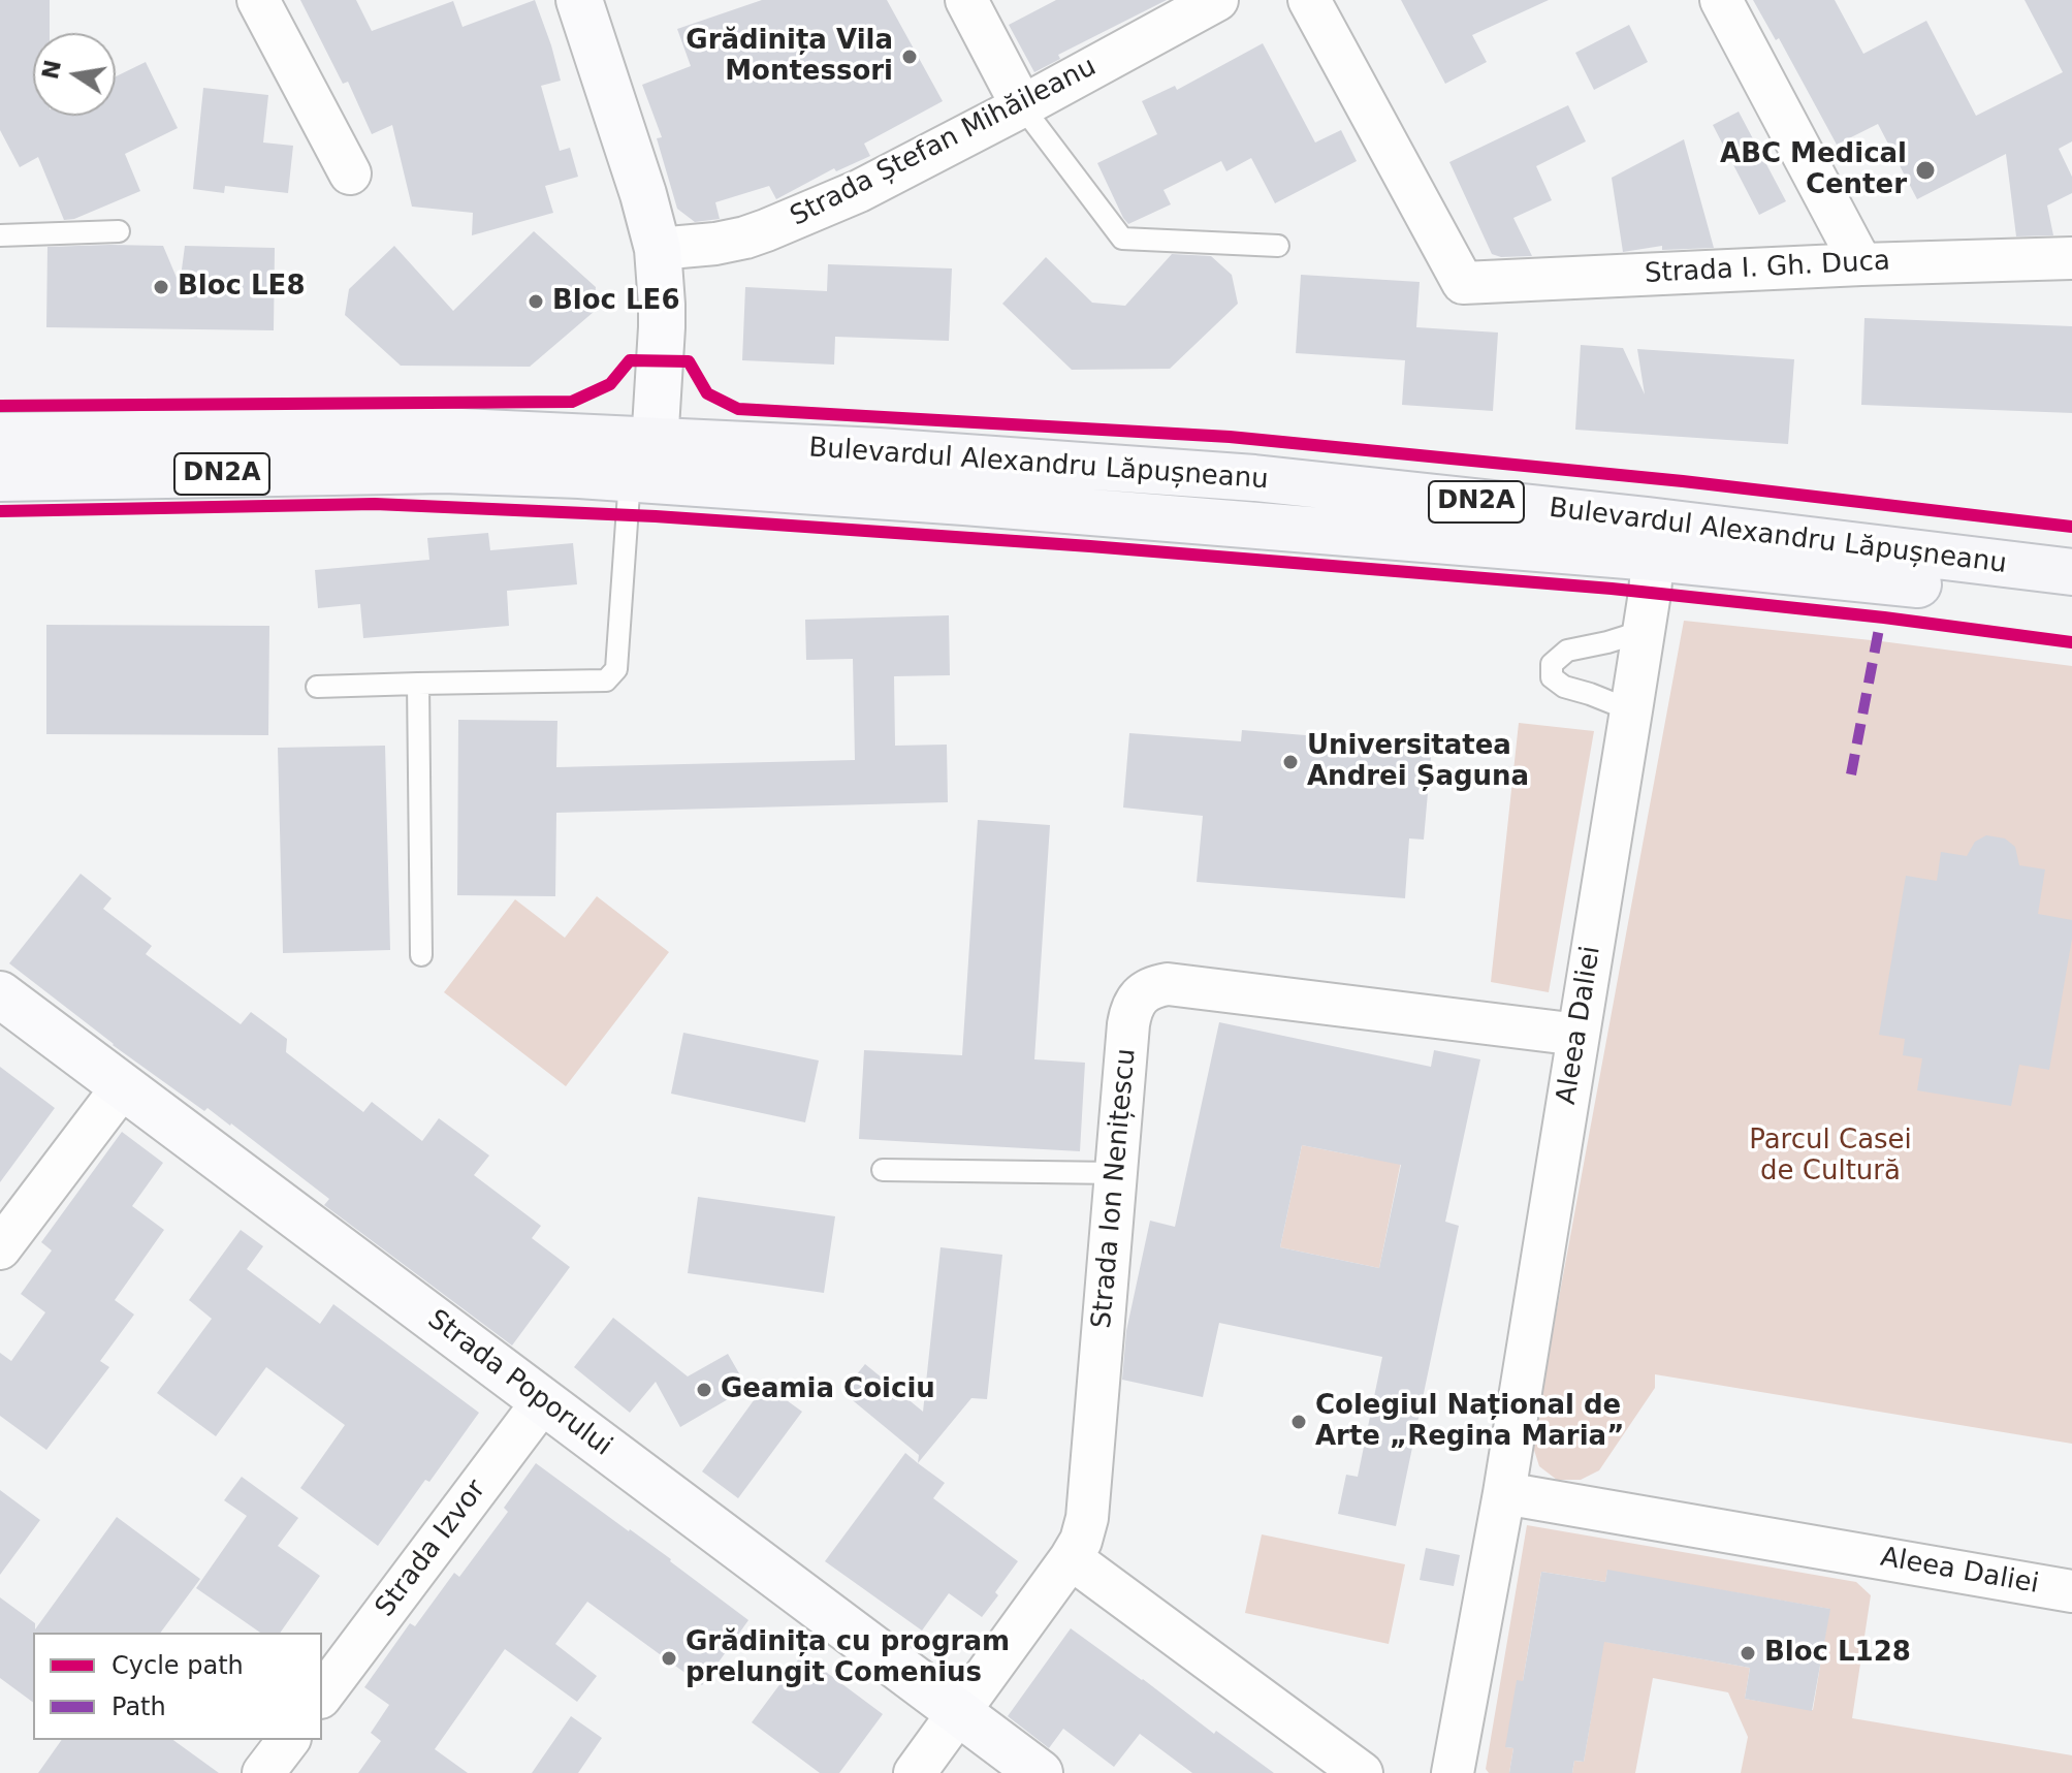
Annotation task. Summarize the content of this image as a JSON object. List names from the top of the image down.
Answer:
{
  "streets": {
    "main road": ["Bulevardul Alexandru Lăpușneanu", "DN2A"],
    "street": [
      "Strada Ștefan Mihăileanu",
      "Strada I. Gh. Duca",
      "Aleea Daliei",
      "Strada Ion Nenițescu",
      "Strada Poporului",
      "Strada Izvor"
    ]
  },
  "crossings": [
    ["Bulevardul Alexandru Lăpușneanu", "Aleea Daliei"],
    ["Aleea Daliei", "Strada Ion Nenițescu"],
    ["Strada Ion Nenițescu", "Strada Poporului"],
    ["Strada Poporului", "Strada Izvor"]
  ],
  "parks": ["Parcul Casei de Cultură"],
  "places": [
    "Grădinița Vila Montessori",
    "ABC Medical Center",
    "Bloc LE8",
    "Bloc LE6",
    "Universitatea Andrei Șaguna",
    "Geamia Coiciu",
    "Colegiul Național de Arte „Regina Maria”",
    "Bloc L128",
    "Grădinița cu program prelungit Comenius"
  ],
  "legend": ["Cycle path", "Path"],
  "north": "left"
}
